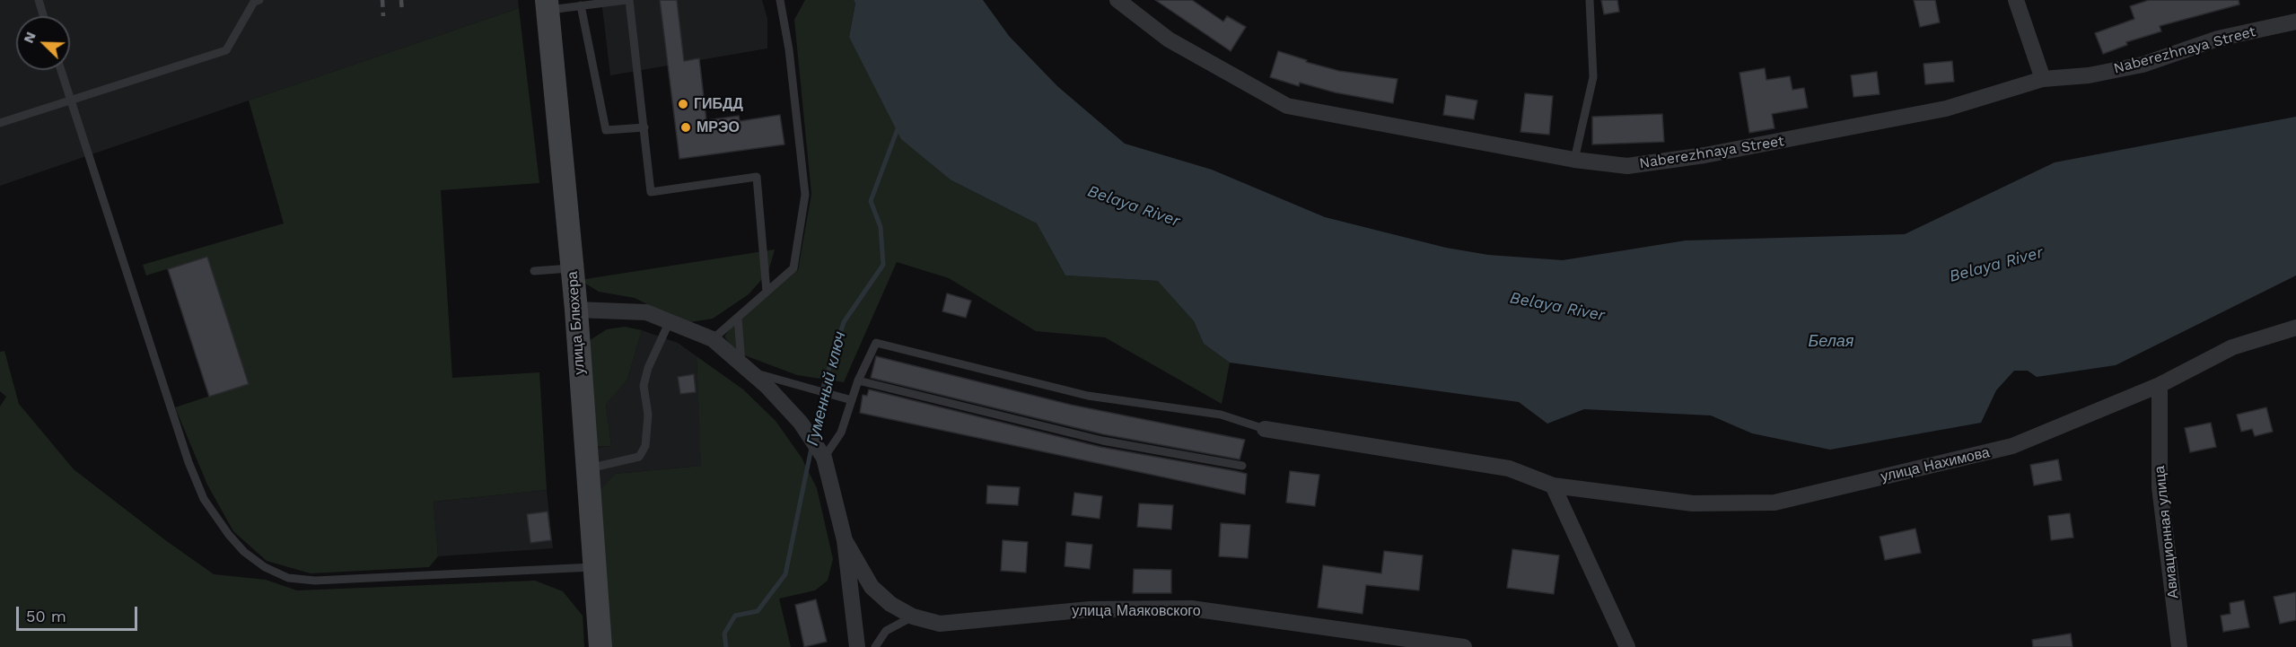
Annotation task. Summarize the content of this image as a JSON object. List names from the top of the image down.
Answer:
{
  "streets": {
    "main road": ["улица Блюхера"],
    "street": [
      "Naberezhnaya Street",
      "улица Нахимова",
      "Авиационная улица",
      "улица Маяковского"
    ]
  },
  "crossings": [
    ["улица Нахимова", "Авиационная улица"]
  ],
  "water": ["Belaya River", "Белая", "Гуменный ключ"],
  "places": ["ГИБДД", "МРЭО"],
  "scale_bar": "50 m",
  "north": "top left"
}
